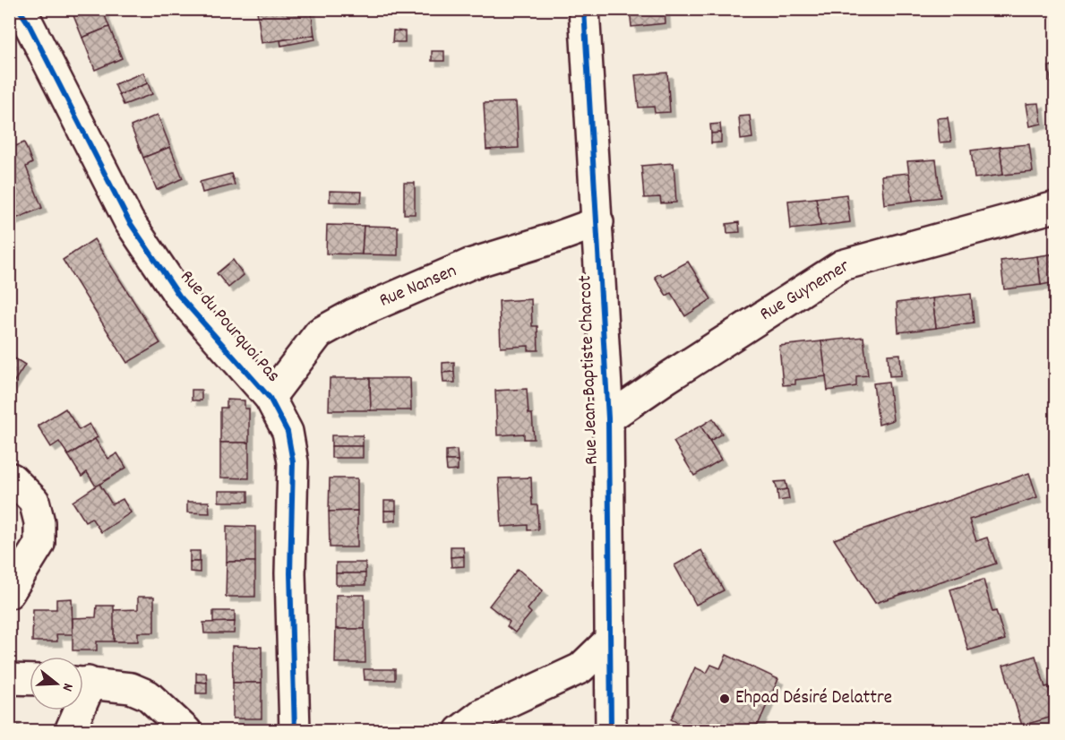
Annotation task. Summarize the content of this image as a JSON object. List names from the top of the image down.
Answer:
{
  "streets": {
    "street": [
      "Rue Nansen",
      "Rue Guynemer",
      "Rue du Pourquoi Pas",
      "Rue Jean-Baptiste Charcot"
    ]
  },
  "crossings": [
    ["Rue Nansen", "Rue du Pourquoi Pas"],
    ["Rue Nansen", "Rue Jean-Baptiste Charcot"],
    ["Rue Guynemer", "Rue Jean-Baptiste Charcot"]
  ],
  "places": ["Ehpad Désiré Delattre"],
  "north": "right"
}
